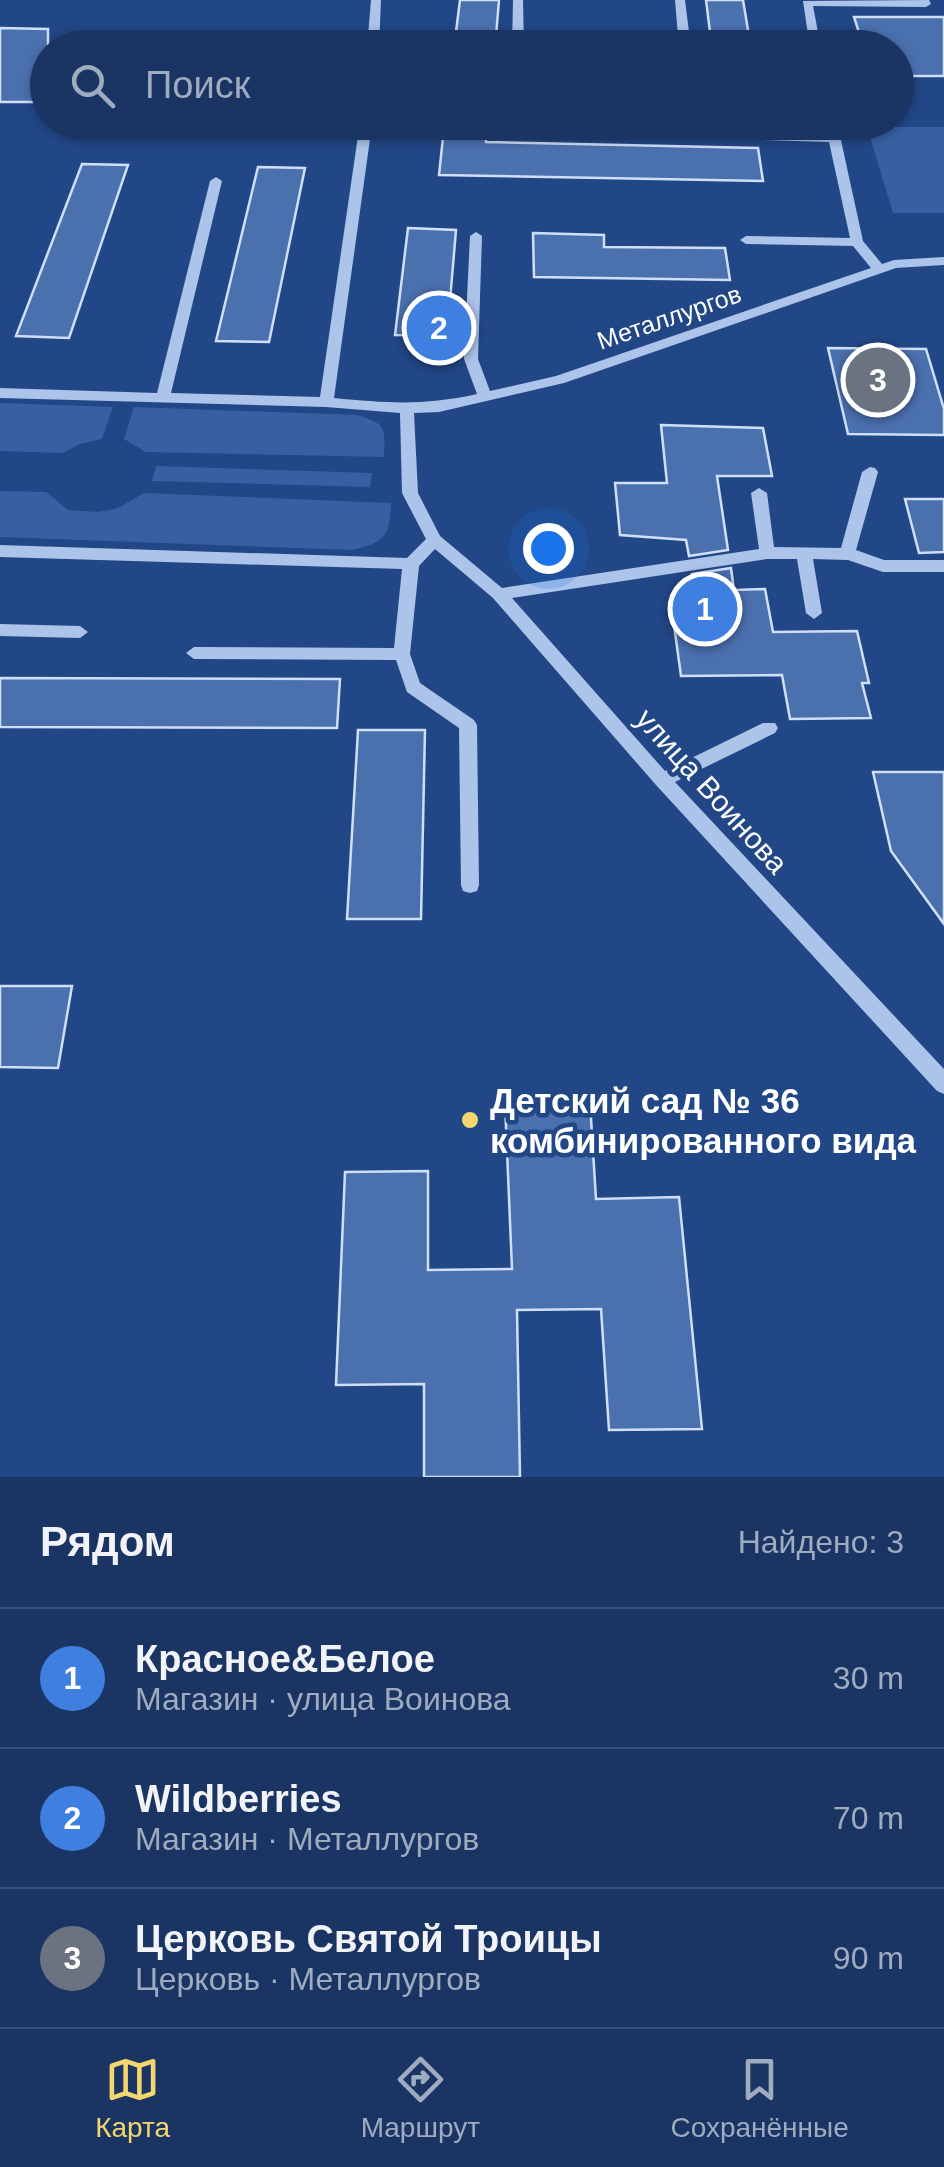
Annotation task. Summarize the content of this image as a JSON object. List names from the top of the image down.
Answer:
{
  "streets": {
    "street": ["Металлургов", "улица Воинова"]
  },
  "crossings": [
    ["Металлургов", "улица Воинова"]
  ],
  "places": ["Детский сад № 36 комбинированного вида"],
  "page": {
    "search": "Поиск",
    "pins": ["2", "3", "1"],
    "heading": ["Рядом", "Найдено: 3"],
    "list": [
      {
        "mark": "1",
        "name": "Красное&Белое",
        "note": "Магазин · улица Воинова",
        "value": "30 m"
      },
      {
        "mark": "2",
        "name": "Wildberries",
        "note": "Магазин · Металлургов",
        "value": "70 m"
      },
      {
        "mark": "3",
        "name": "Церковь Святой Троицы",
        "note": "Церковь · Металлургов",
        "value": "90 m"
      }
    ],
    "nav": ["Карта", "Маршрут", "Сохранённые"]
  }
}
